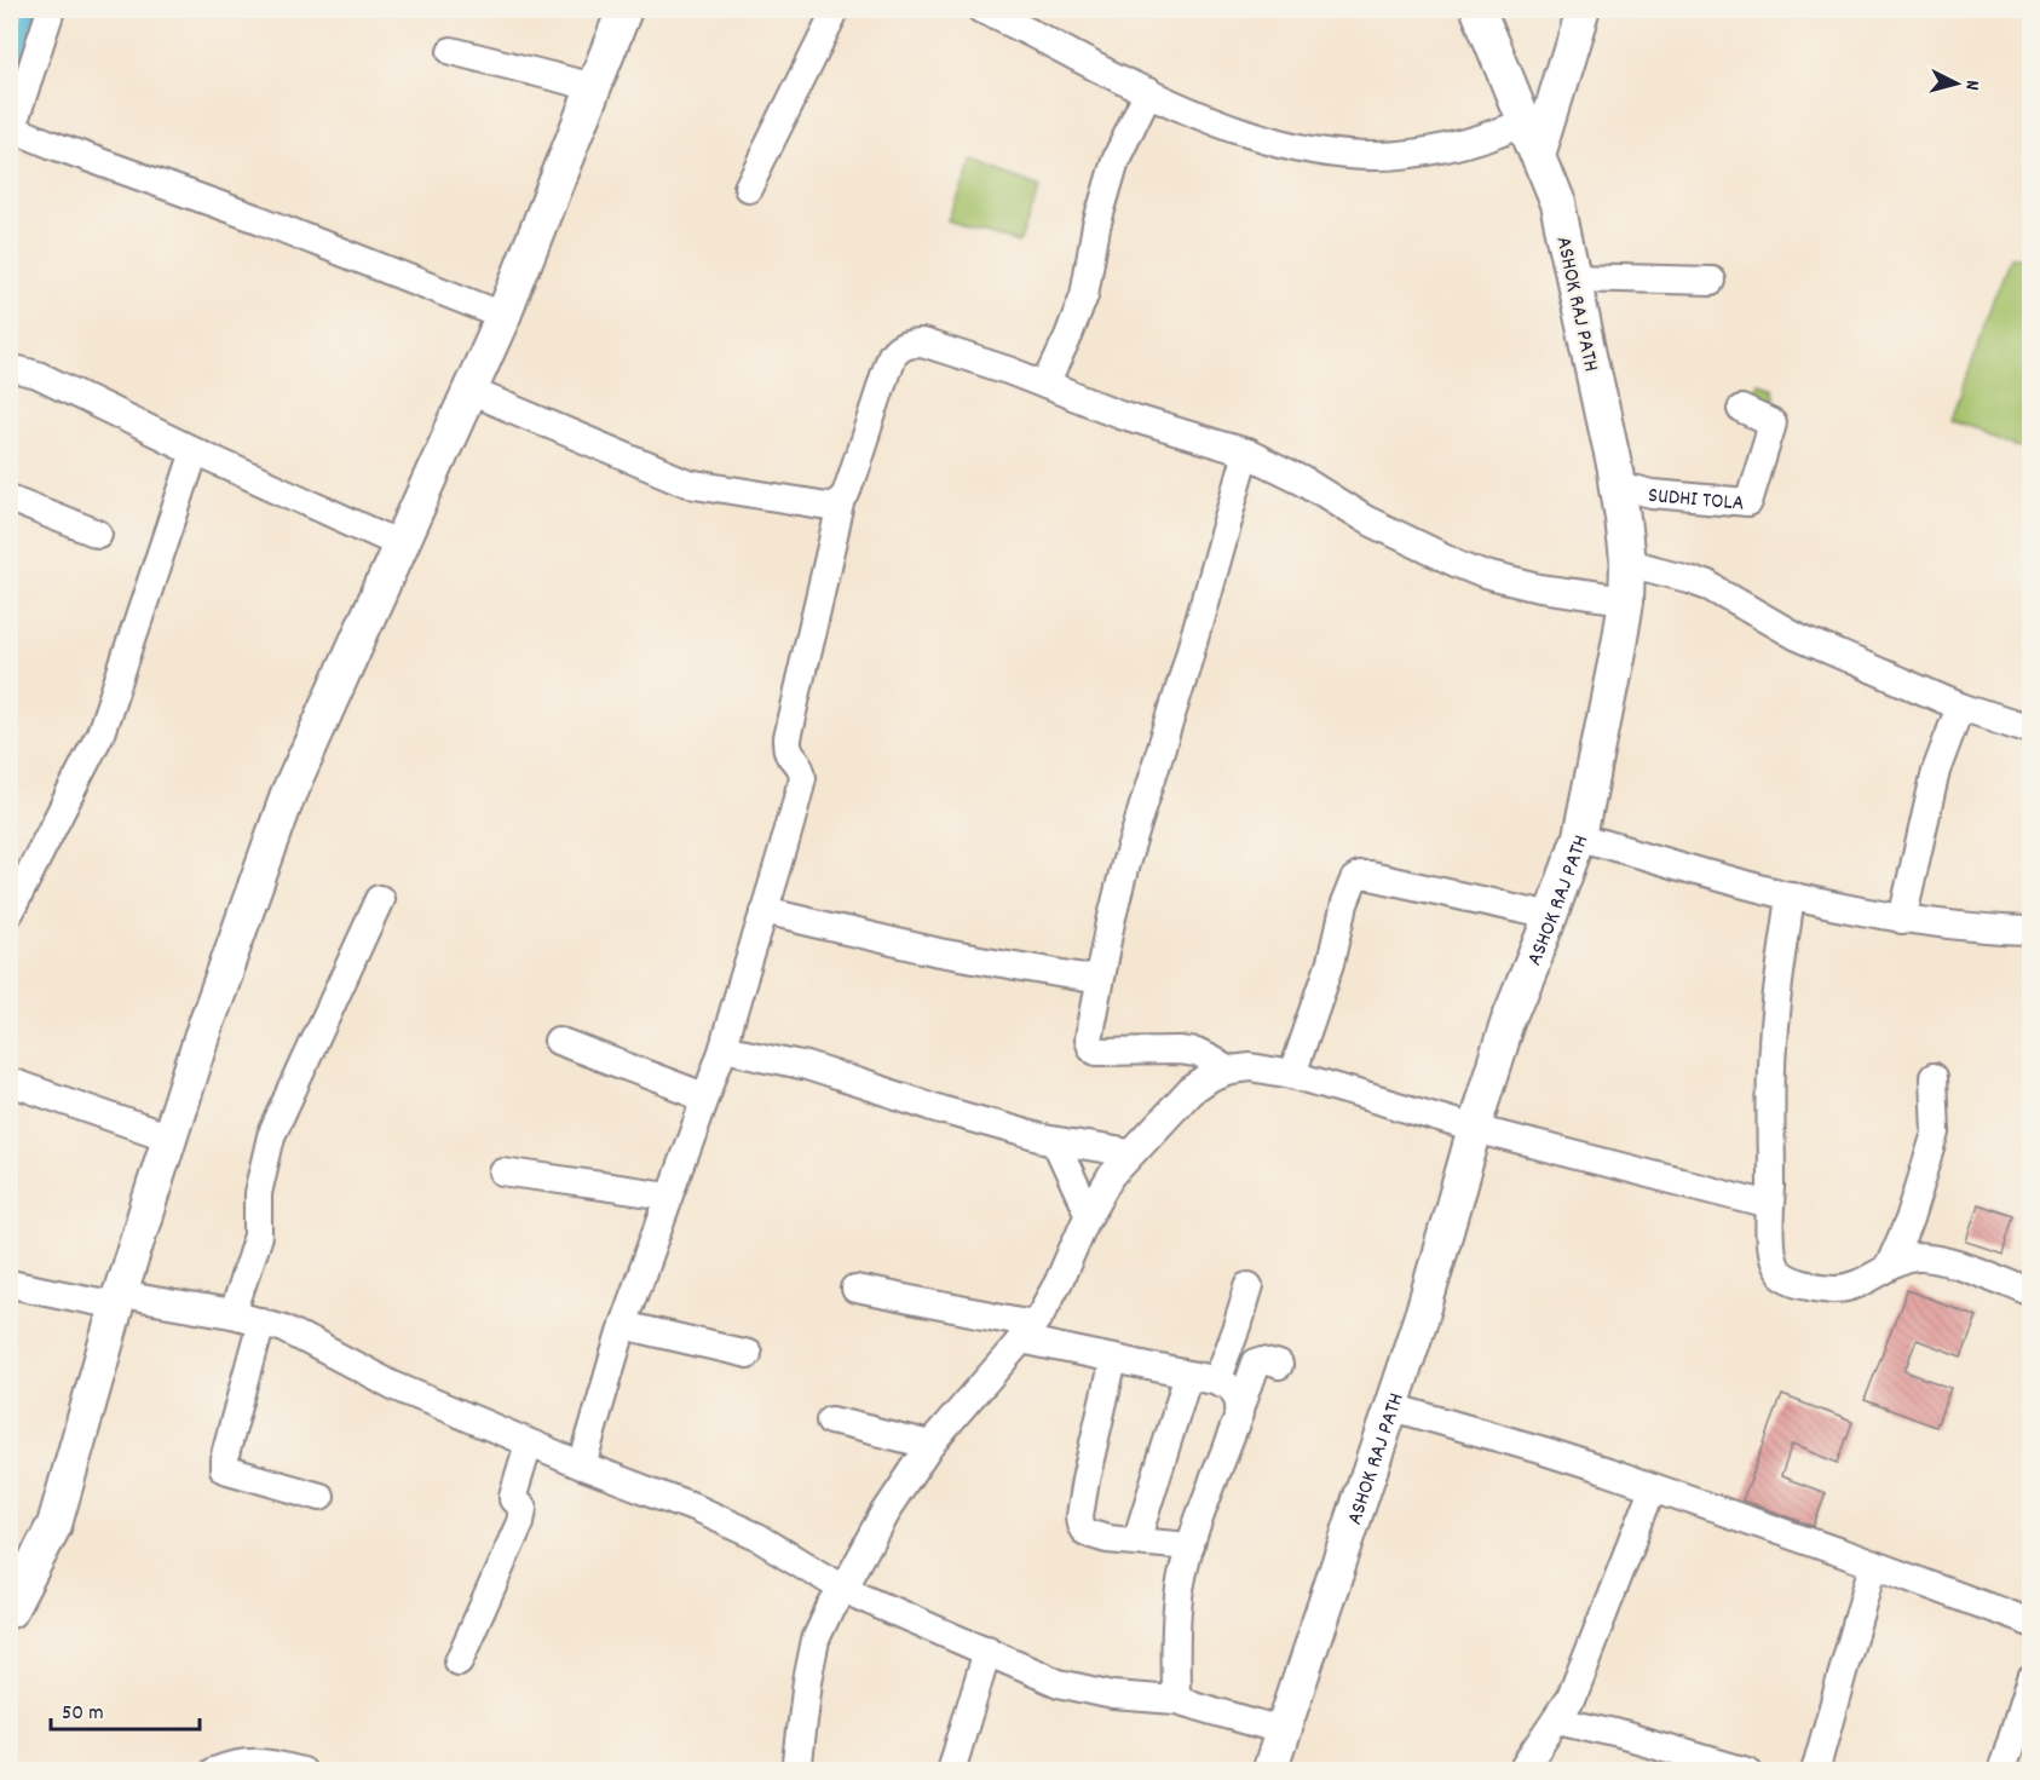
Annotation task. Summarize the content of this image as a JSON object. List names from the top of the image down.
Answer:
{
  "streets": {
    "main road": ["ASHOK RAJ PATH"],
    "street": ["SUDHI TOLA"]
  },
  "crossings": [
    ["ASHOK RAJ PATH", "SUDHI TOLA"]
  ],
  "scale_bar": "50 m",
  "north": "right"
}
